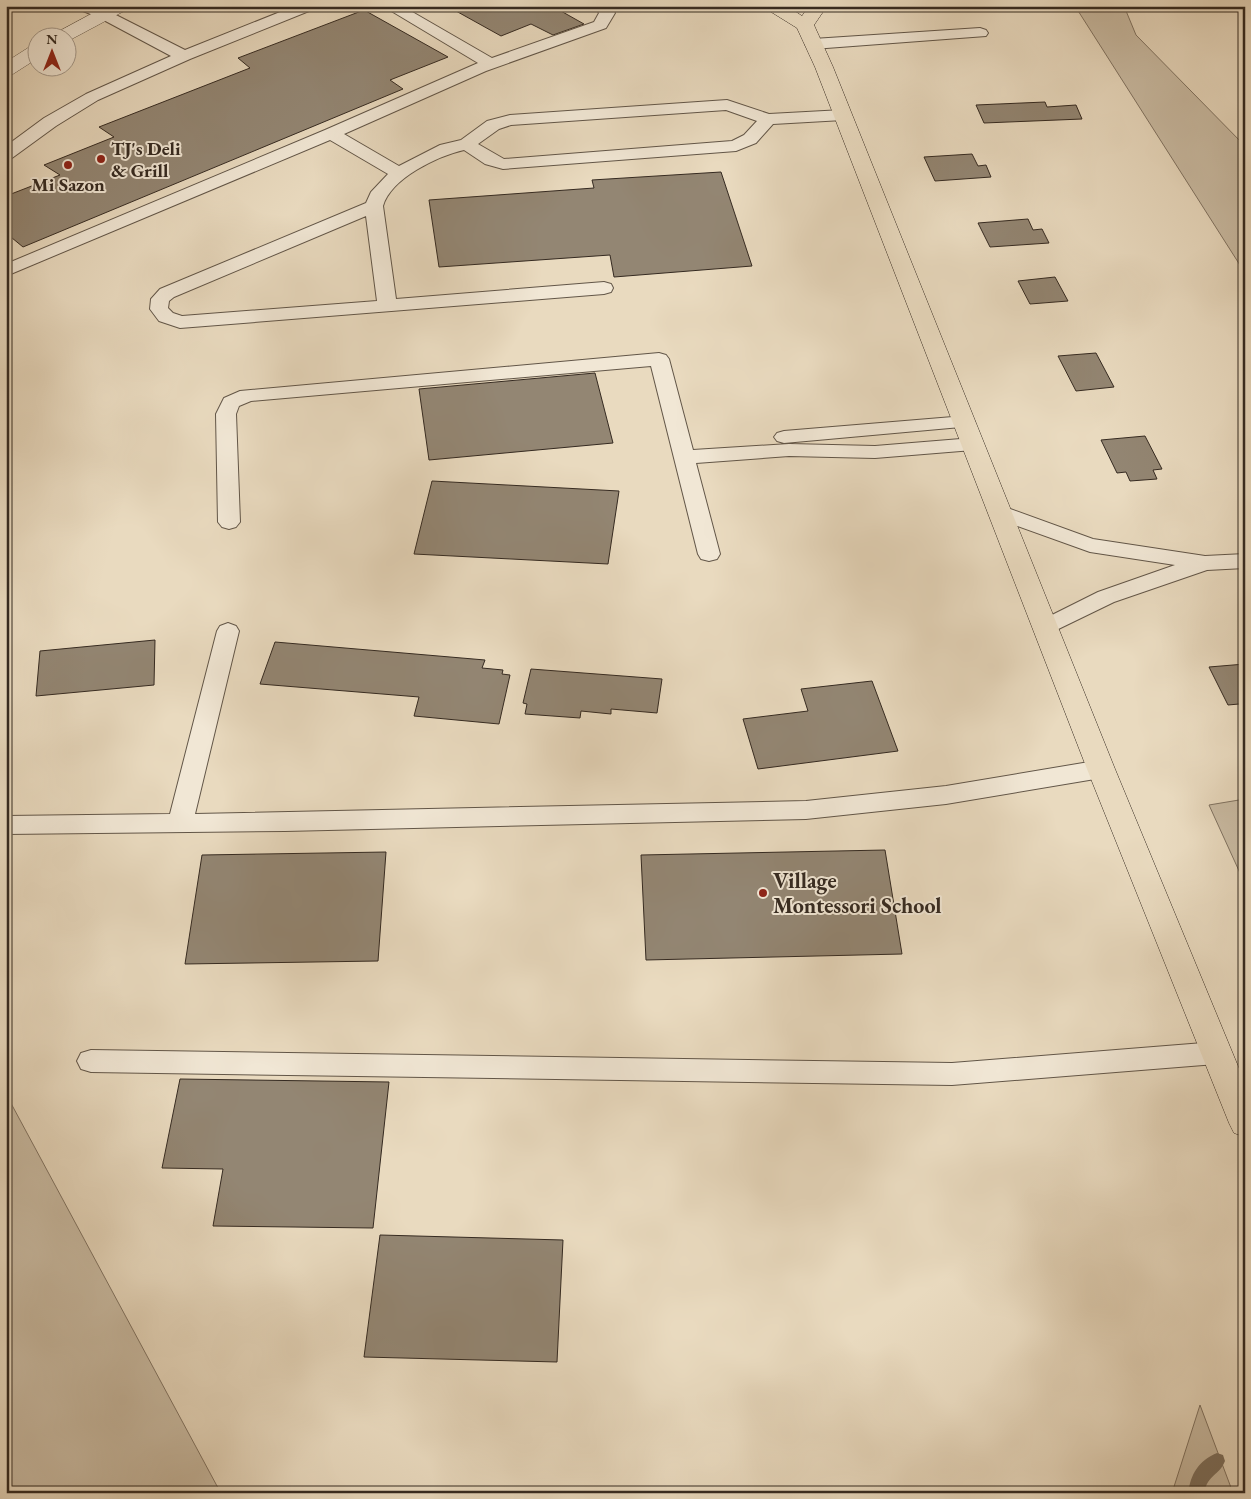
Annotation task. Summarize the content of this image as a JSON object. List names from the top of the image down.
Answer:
{
  "places": ["TJ's Deli & Grill", "Mi Sazon", "Village Montessori School"],
  "north": "top"
}
